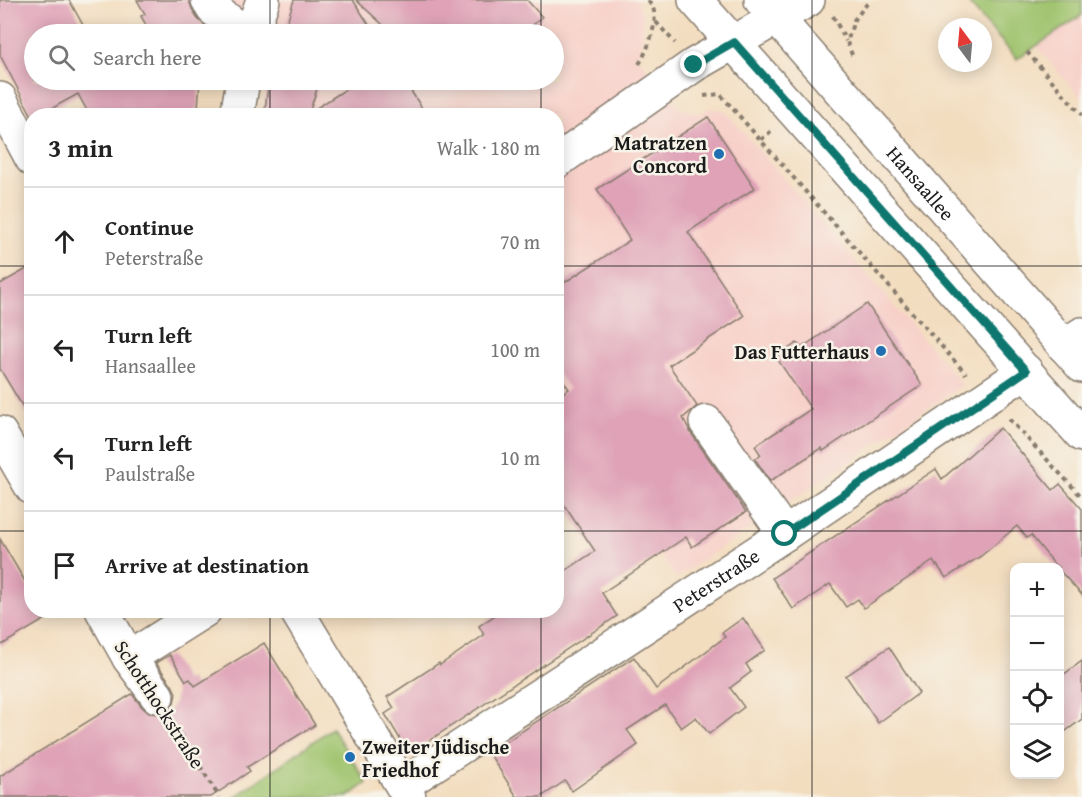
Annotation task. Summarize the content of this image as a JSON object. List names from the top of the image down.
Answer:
{
  "streets": {
    "street": ["Hansaallee", "Peterstraße", "Schotthockstraße"]
  },
  "places": ["Matratzen Concord", "Das Futterhaus", "Zweiter Jüdische Friedhof"],
  "north": "top",
  "page": {
    "search": "Search here",
    "heading": ["3 min", "Walk · 180 m"],
    "list": [
      ["Continue", "Peterstraße", "70 m"],
      ["Turn left", "Hansaallee", "100 m"],
      ["Turn left", "Paulstraße", "10 m"],
      "Arrive at destination"
    ],
    "map_buttons": ["+", "−"]
  }
}
